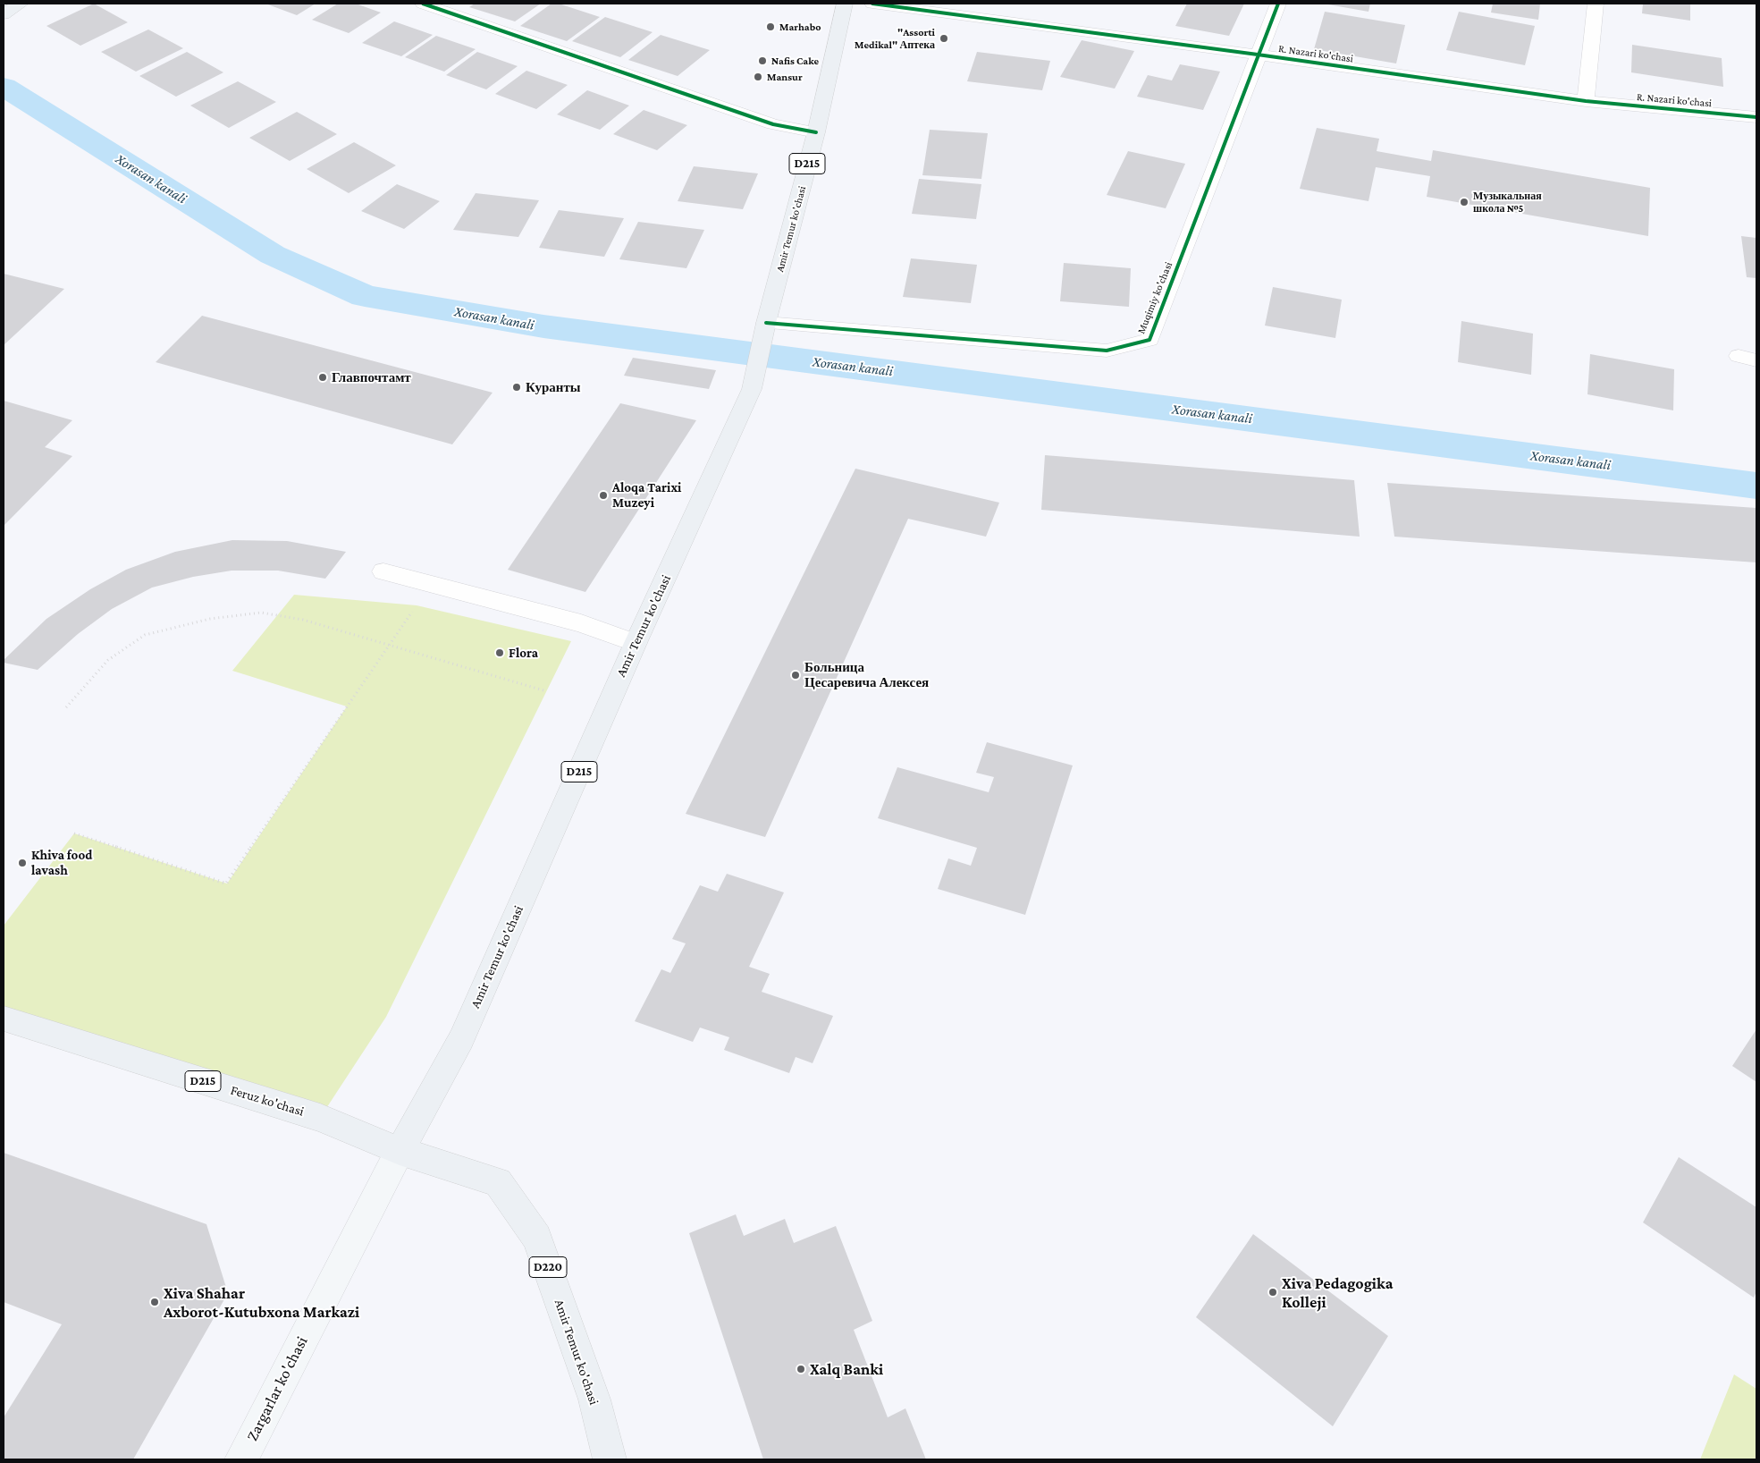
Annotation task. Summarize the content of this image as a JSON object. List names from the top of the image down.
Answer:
{
  "streets": {
    "main road": [
      "D215",
      "Amir Temur ko'chasi",
      "Feruz ko'chasi",
      "D220",
      "Zargarlar ko'chasi"
    ],
    "street": ["R. Nazari ko'chasi", "Muqimiy ko'chasi"]
  },
  "crossings": [
    ["R. Nazari ko'chasi", "Muqimiy ko'chasi"],
    ["Amir Temur ko'chasi", "Muqimiy ko'chasi"],
    ["Amir Temur ko'chasi", "Feruz ko'chasi"],
    ["Amir Temur ko'chasi", "Zargarlar ko'chasi"],
    ["Feruz ko'chasi", "Zargarlar ko'chasi"]
  ],
  "water": ["Xorasan kanali"],
  "places": [
    "Marhabo",
    "\"Assorti Medikal\" Аптека",
    "Nafis Cake",
    "Mansur",
    "Музыкальная школа №5",
    "Главпочтамт",
    "Куранты",
    "Aloqa Tarixi Muzeyi",
    "Flora",
    "Больница Цесаревича Алексея",
    "Khiva food lavash",
    "Xiva Pedagogika Kolleji",
    "Xiva Shahar Axborot-Kutubxona Markazi",
    "Xalq Banki"
  ]
}
